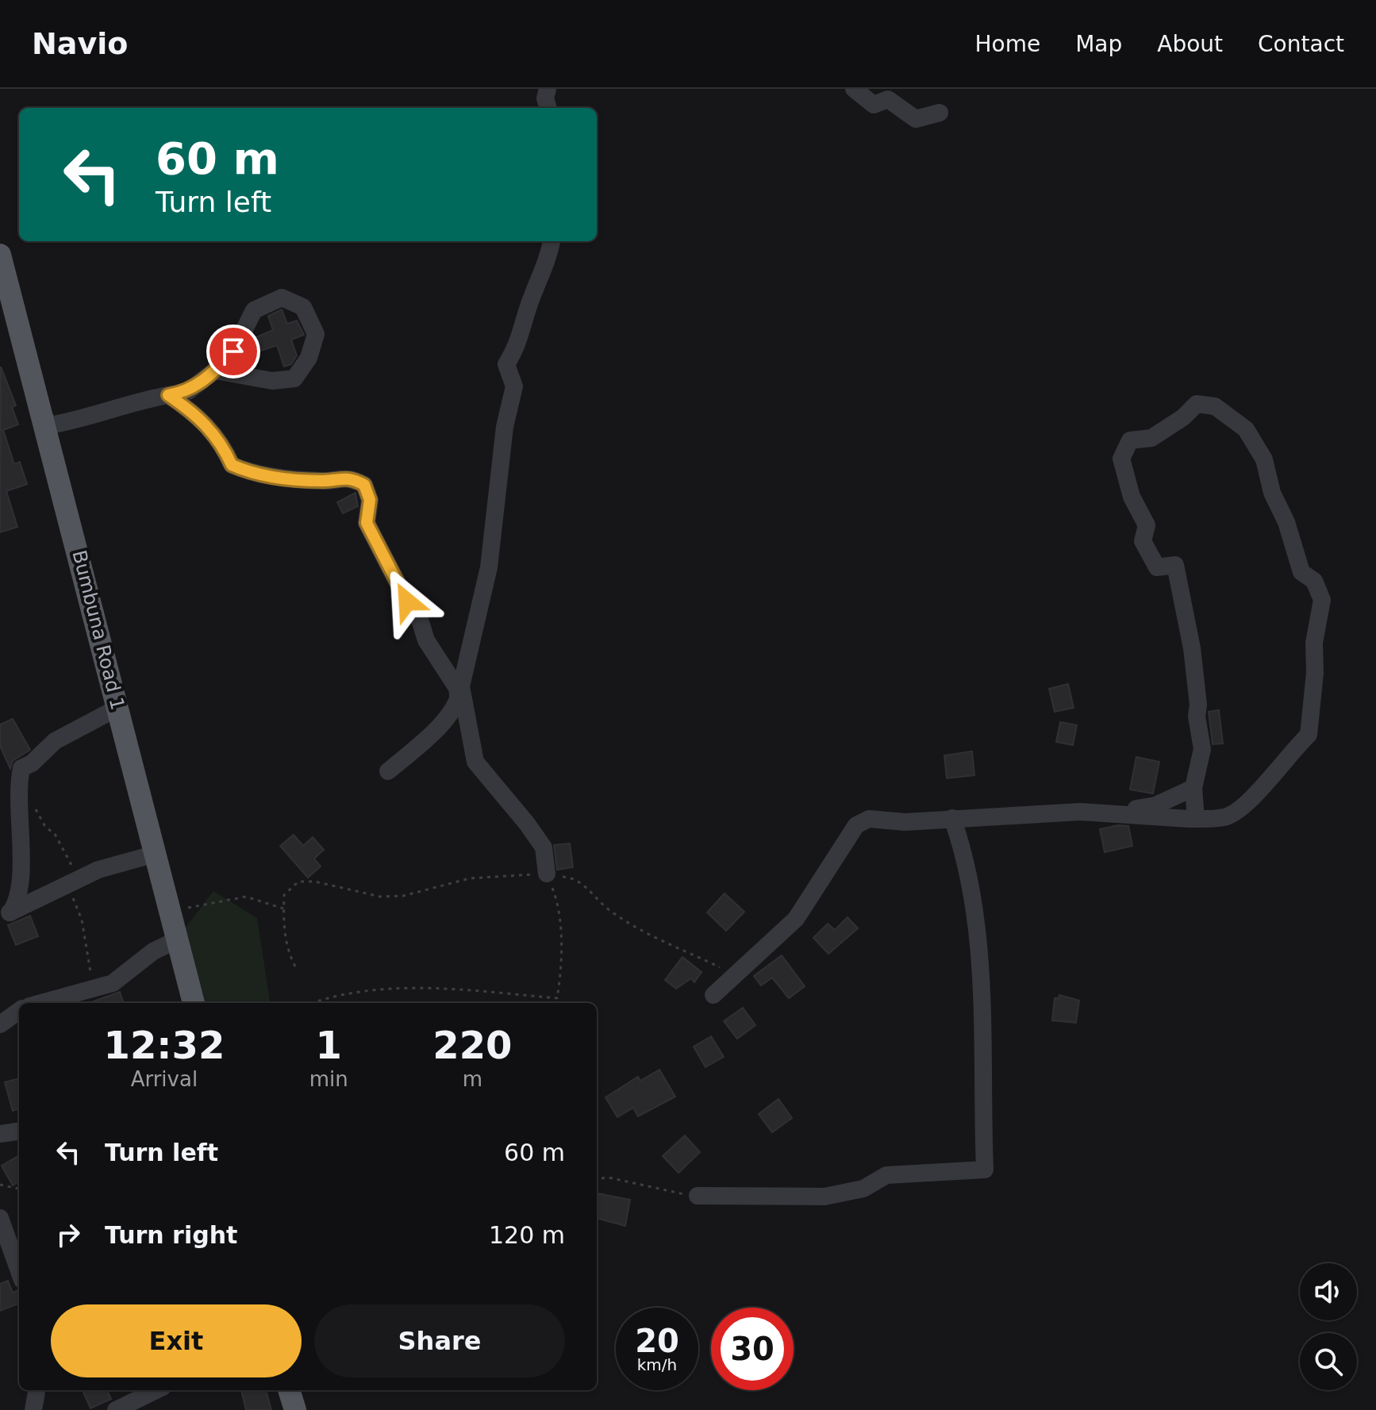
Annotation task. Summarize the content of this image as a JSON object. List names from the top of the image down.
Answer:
{
  "streets": {
    "main road": ["Bumbuna Road 1"]
  },
  "page": {
    "header": "Navio",
    "nav": [
      "Home",
      "Map",
      "About",
      "Contact"
    ],
    "turn": ["60 m", "Turn left"],
    "eta": [
      "12:32",
      "Arrival",
      "1",
      "min",
      "220",
      "m"
    ],
    "list": [
      {
        "name": "Turn left",
        "value": "60 m"
      },
      {
        "name": "Turn right",
        "value": "120 m"
      }
    ],
    "buttons": ["Exit", "Share"],
    "speed": "20 km/h",
    "limit": "30"
  }
}
